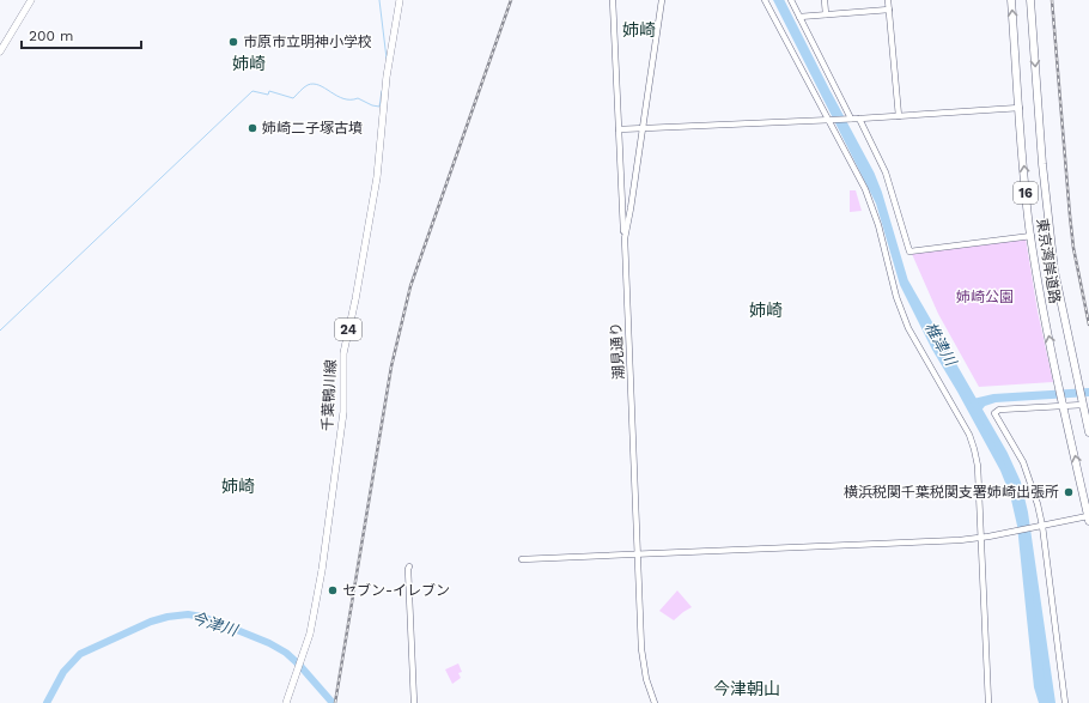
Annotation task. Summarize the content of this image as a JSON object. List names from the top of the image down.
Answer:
{
  "streets": {
    "highway": ["16", "東京湾岸道路"],
    "main road": ["24", "千葉鴨川線"],
    "street": ["潮見通り"]
  },
  "districts": [
    "姉崎",
    "姉崎",
    "姉崎",
    "姉崎",
    "今津朝山"
  ],
  "water": ["椎津川", "今津川"],
  "parks": ["姉崎公園"],
  "places": [
    "市原市立明神小学校",
    "姉崎二子塚古墳",
    "横浜税関千葉税関支署姉崎出張所",
    "セブン-イレブン"
  ],
  "scale_bar": "200 m"
}
